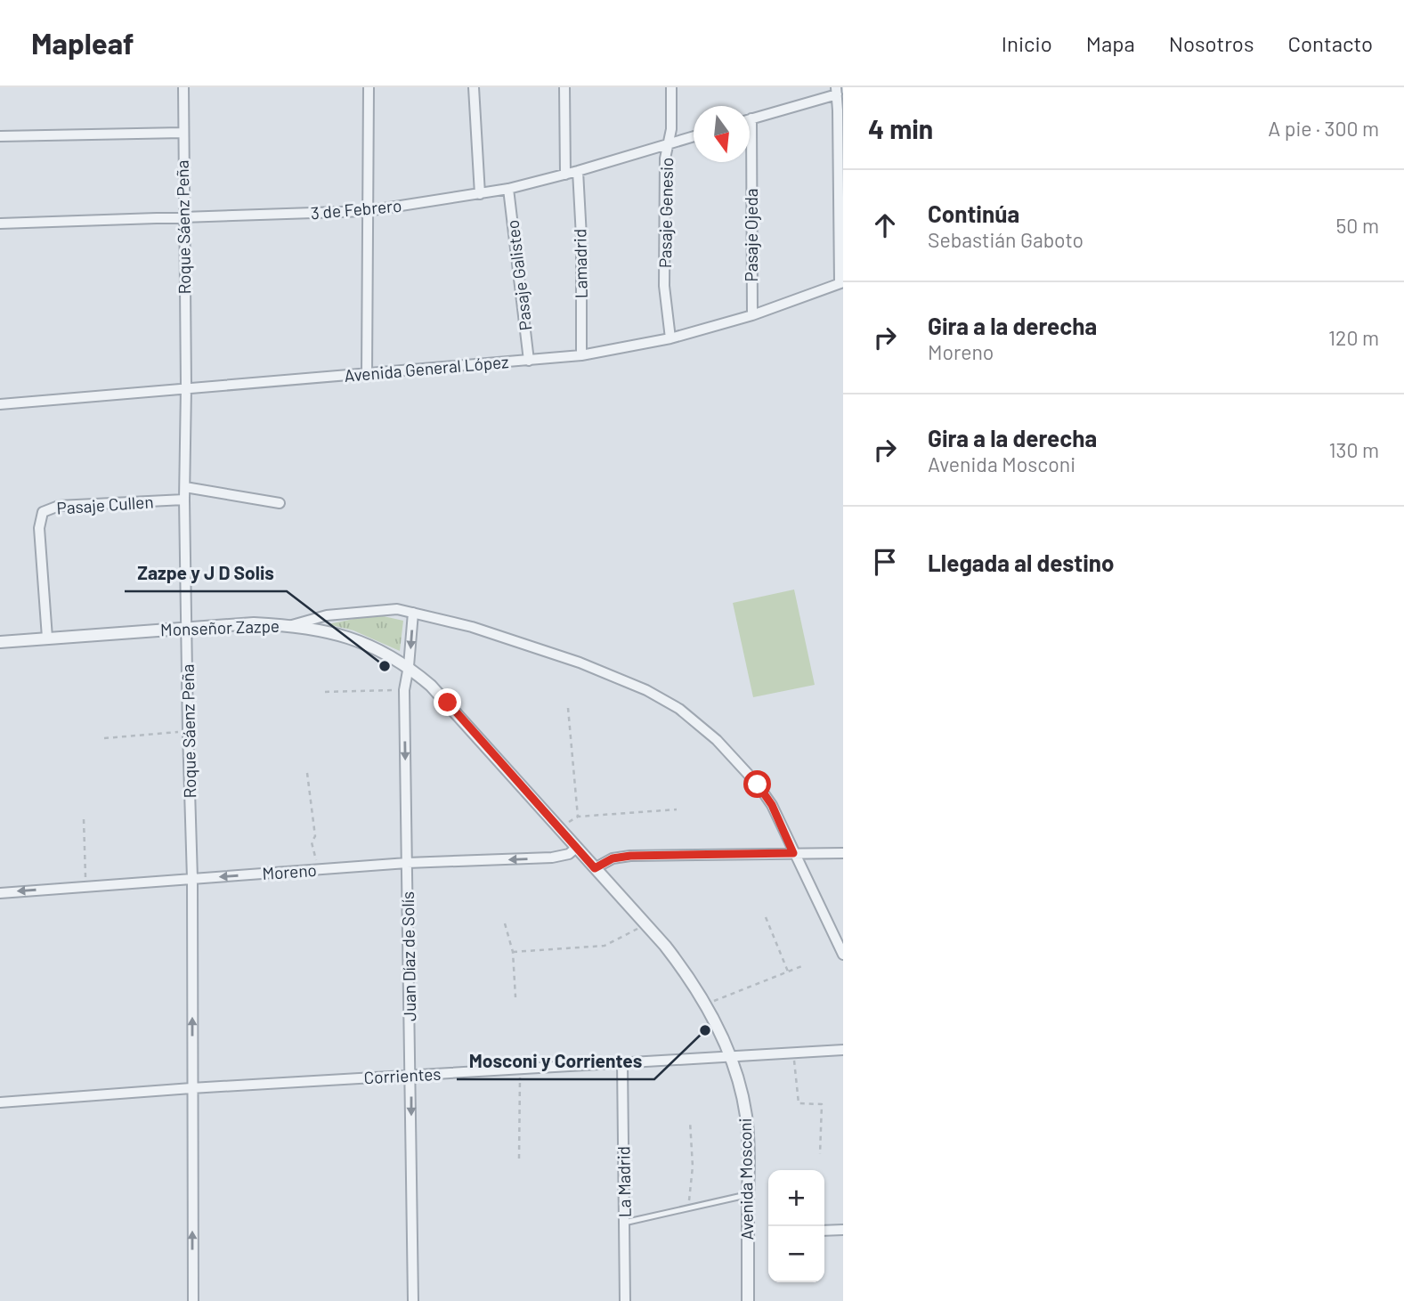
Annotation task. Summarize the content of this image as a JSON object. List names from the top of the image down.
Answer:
{
  "streets": {
    "street": [
      "3 de Febrero",
      "Pasaje Genesio",
      "Roque Sáenz Peña",
      "Pasaje Ojeda",
      "Lamadrid",
      "Pasaje Galisteo",
      "Avenida General López",
      "Pasaje Cullen",
      "Monseñor Zazpe",
      "Moreno",
      "Juan Díaz de Solís",
      "Corrientes",
      "Avenida Mosconi",
      "La Madrid"
    ]
  },
  "crossings": [
    ["3 de Febrero", "Pasaje Genesio"],
    ["3 de Febrero", "Roque Sáenz Peña"],
    ["3 de Febrero", "Lamadrid"],
    ["3 de Febrero", "Pasaje Galisteo"],
    ["Pasaje Genesio", "Avenida General López"],
    ["Roque Sáenz Peña", "Avenida General López"],
    ["Roque Sáenz Peña", "Pasaje Cullen"],
    ["Roque Sáenz Peña", "Monseñor Zazpe"],
    ["Roque Sáenz Peña", "Moreno"],
    ["Roque Sáenz Peña", "Corrientes"],
    ["Pasaje Ojeda", "Avenida General López"],
    ["Lamadrid", "Avenida General López"],
    ["Pasaje Galisteo", "Avenida General López"],
    ["Pasaje Cullen", "Monseñor Zazpe"],
    ["Monseñor Zazpe", "Juan Díaz de Solís"],
    ["Monseñor Zazpe", "Avenida Mosconi"],
    ["Moreno", "Juan Díaz de Solís"],
    ["Moreno", "Avenida Mosconi"],
    ["Juan Díaz de Solís", "Corrientes"],
    ["Juan Díaz de Solís", "Avenida Mosconi"],
    ["Corrientes", "Avenida Mosconi"],
    ["Corrientes", "La Madrid"]
  ],
  "one_way": ["Moreno", "Juan Díaz de Solís"],
  "places": ["Zazpe y J D Solis", "Mosconi y Corrientes"],
  "north": "bottom",
  "page": {
    "header": "Mapleaf",
    "nav": [
      "Inicio",
      "Mapa",
      "Nosotros",
      "Contacto"
    ],
    "heading": ["4 min", "A pie · 300 m"],
    "list": [
      ["Continúa", "Sebastián Gaboto", "50 m"],
      ["Gira a la derecha", "Moreno", "120 m"],
      ["Gira a la derecha", "Avenida Mosconi", "130 m"],
      "Llegada al destino"
    ],
    "map_buttons": ["+", "−"]
  }
}
